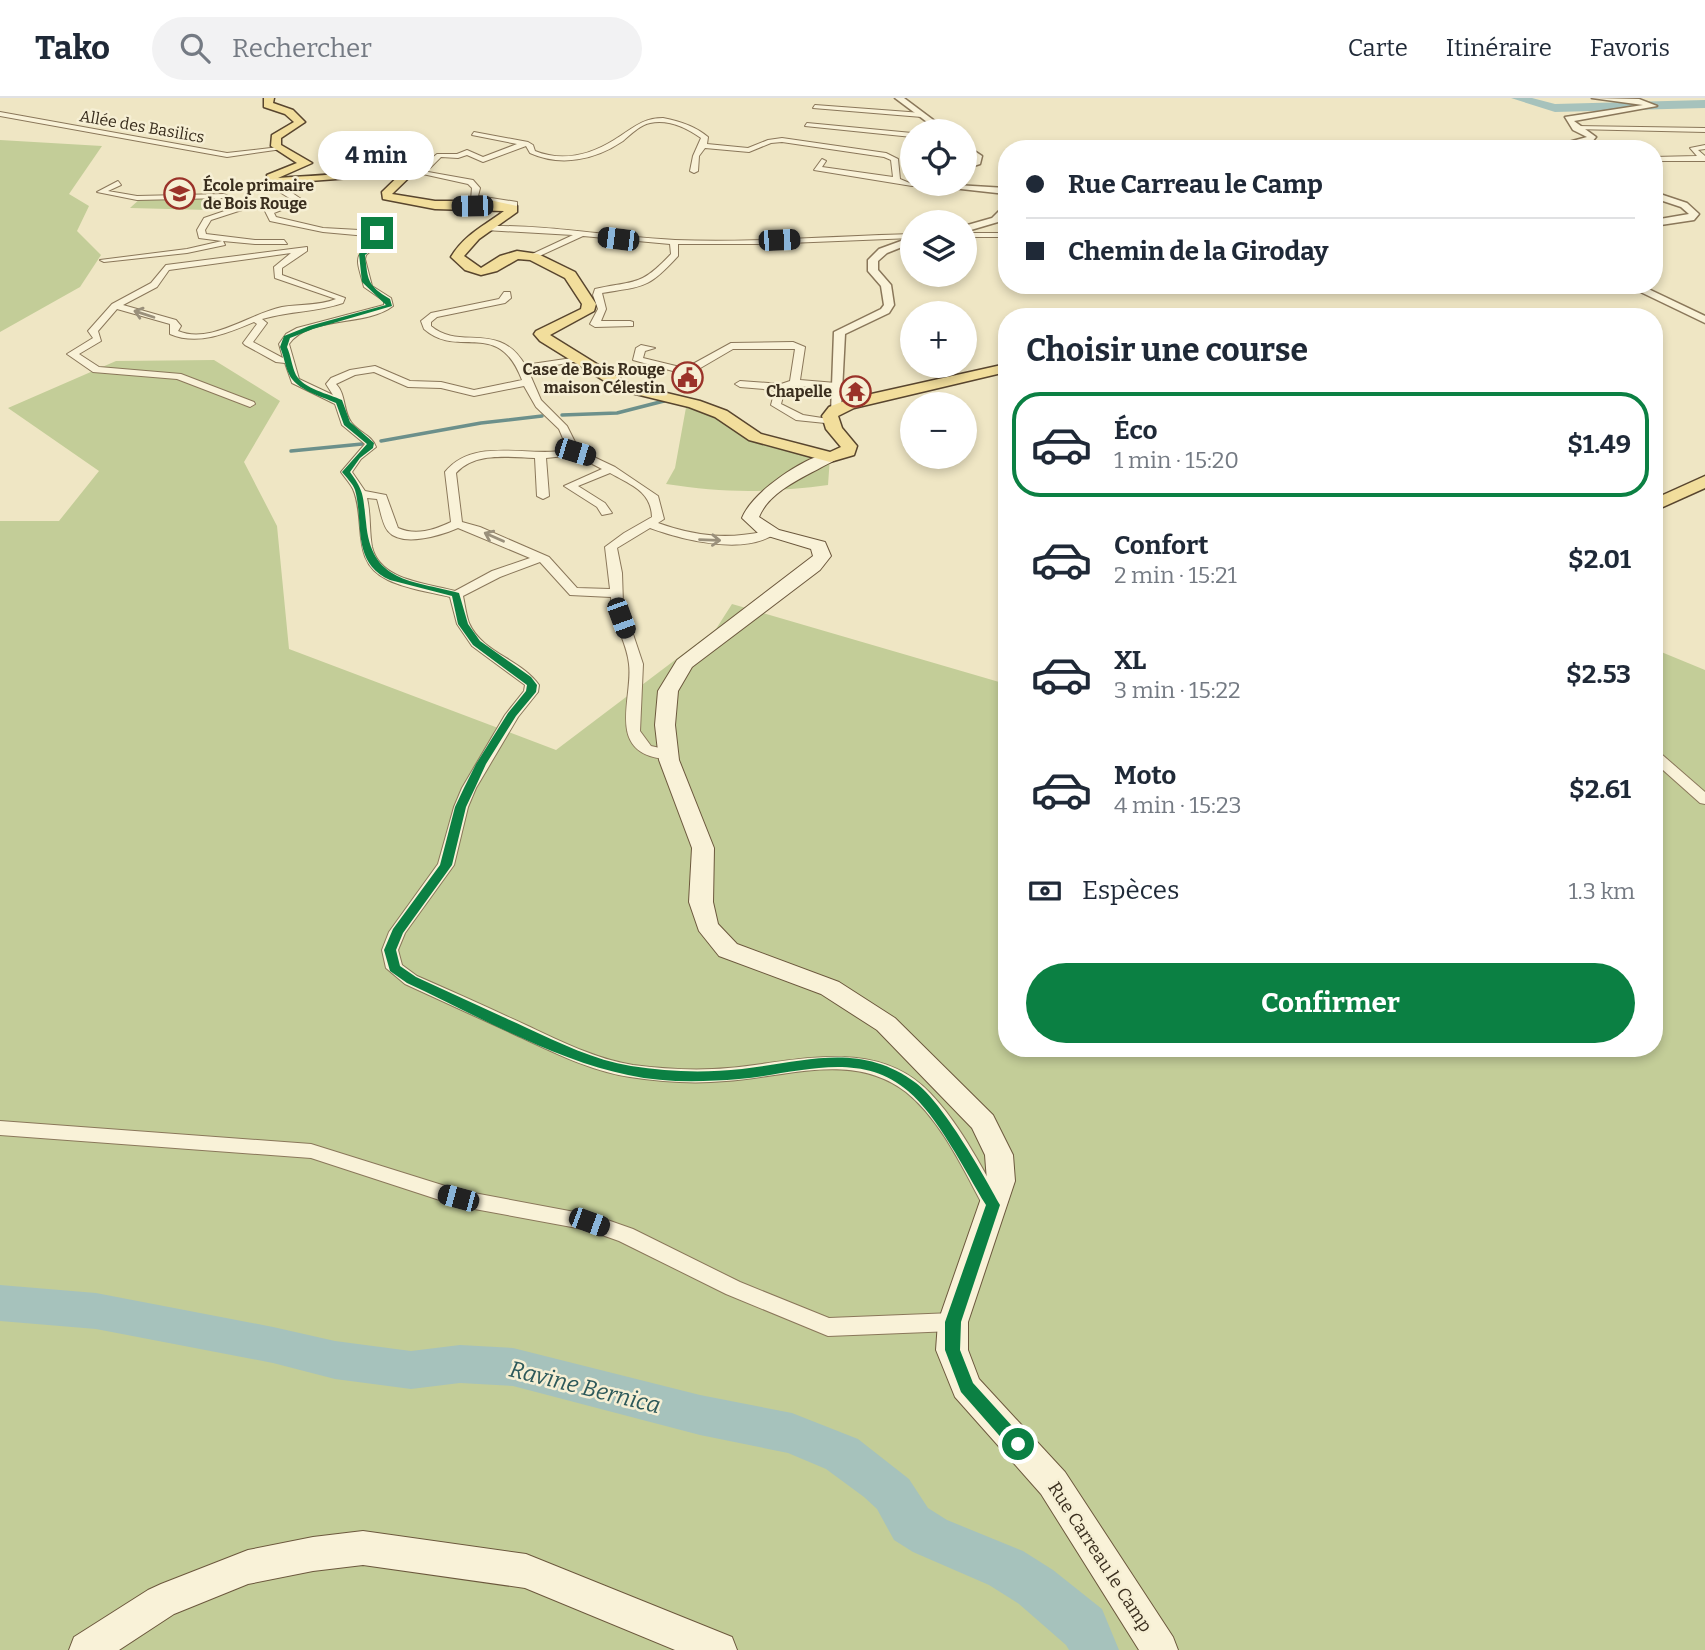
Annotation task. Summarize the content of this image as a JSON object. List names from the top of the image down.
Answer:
{
  "streets": {
    "main road": ["Rue Carreau le Camp"],
    "street": ["Allée des Basilics"]
  },
  "water": ["Ravine Bernica"],
  "places": {
    "school or university": ["École primaire de Bois Rouge"],
    "public building": ["Case de Bois Rouge maison Célestin"],
    "temple": ["Chapelle"]
  },
  "page": {
    "header": "Tako",
    "search": "Rechercher",
    "nav": ["Carte", "Itinéraire", "Favoris"],
    "map_buttons": ["+", "−"],
    "bubble": "4 min",
    "banner": ["Rue Carreau le Camp", "Chemin de la Giroday"],
    "heading": "Choisir une course",
    "list": [
      {
        "name": "Éco",
        "note": "1 min · 15:20",
        "value": "$1.49"
      },
      {
        "name": "Confort",
        "note": "2 min · 15:21",
        "value": "$2.01"
      },
      {
        "name": "XL",
        "note": "3 min · 15:22",
        "value": "$2.53"
      },
      {
        "name": "Moto",
        "note": "4 min · 15:23",
        "value": "$2.61"
      }
    ],
    "pay": ["Espèces", "1.3 km"],
    "buttons": "Confirmer"
  }
}
